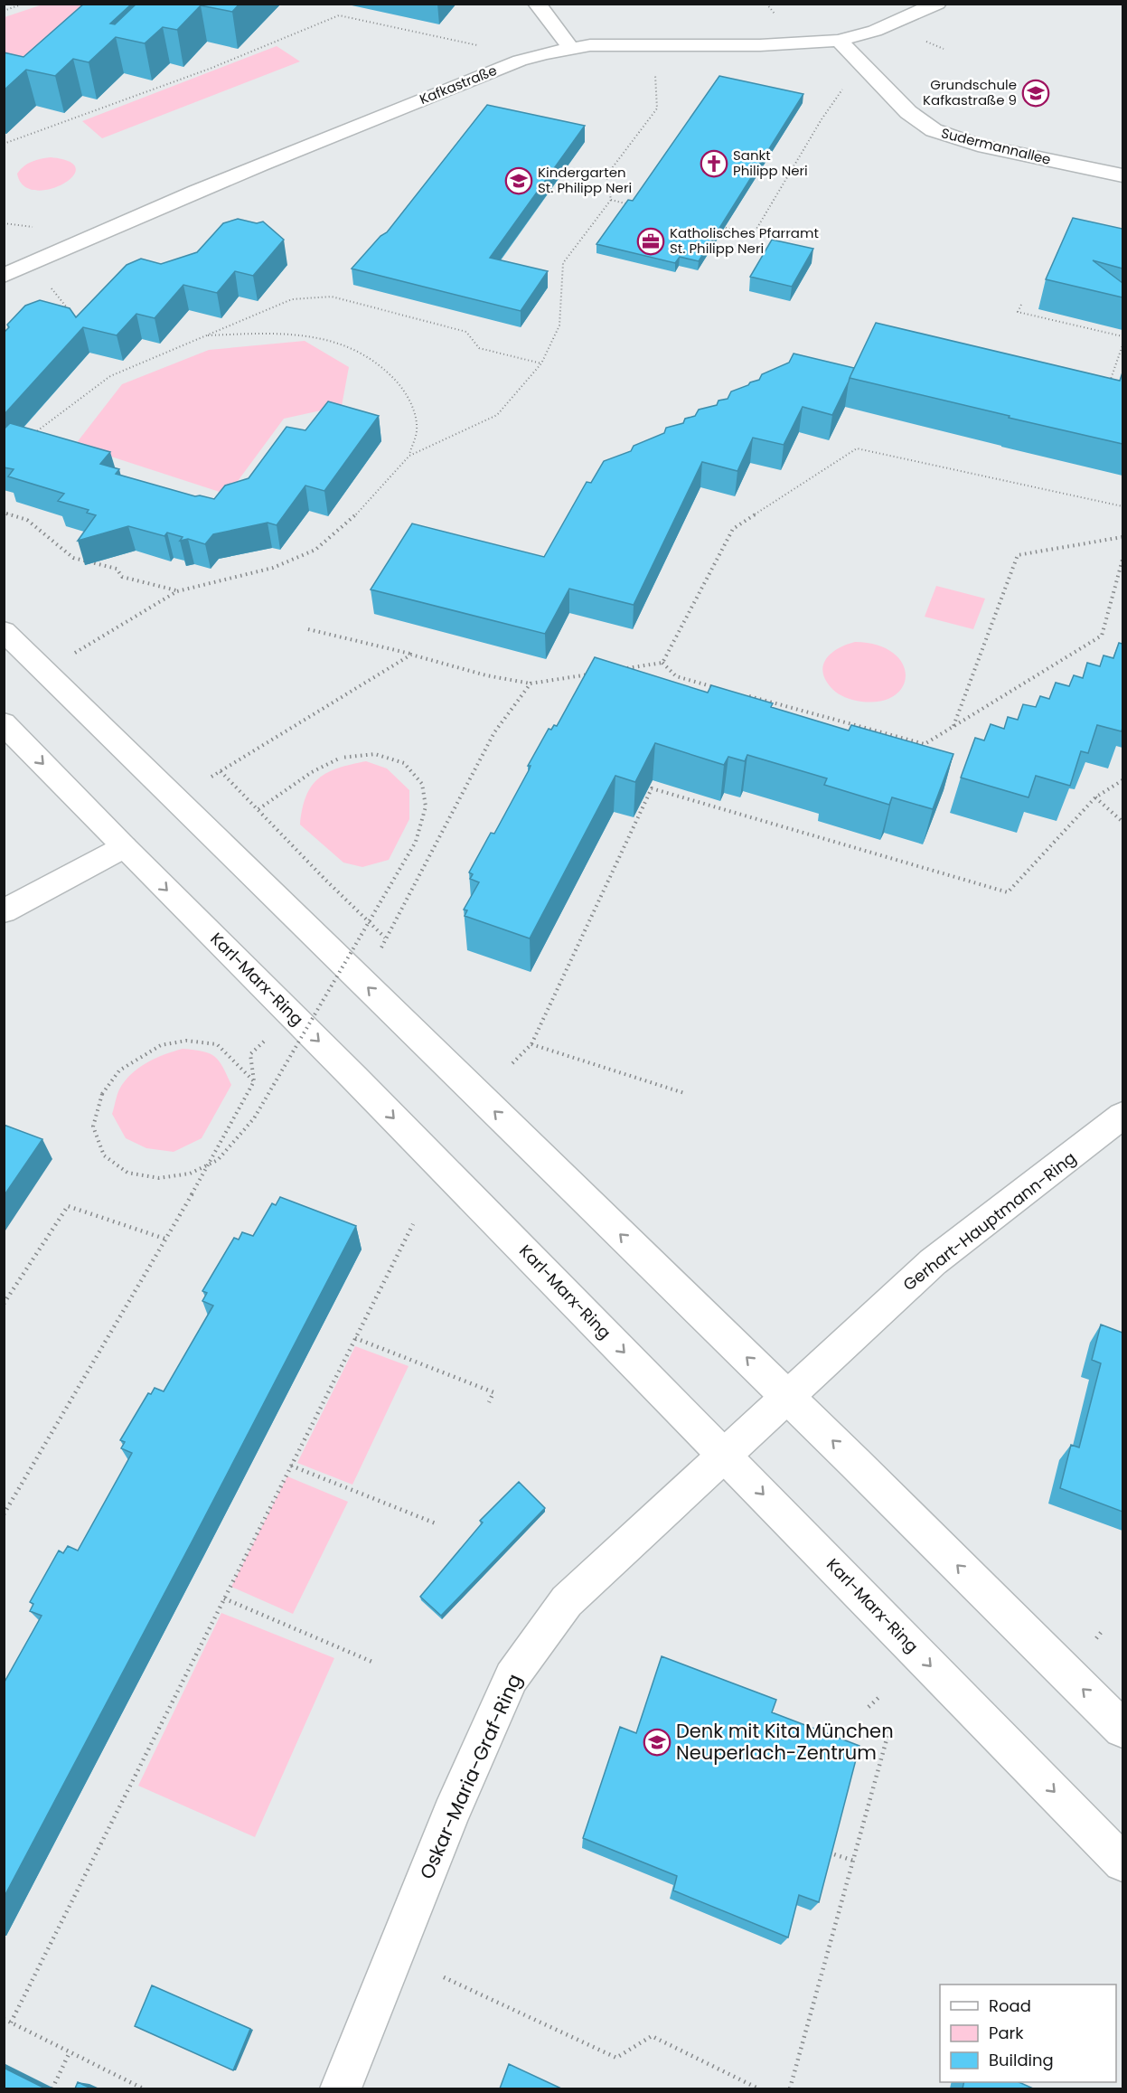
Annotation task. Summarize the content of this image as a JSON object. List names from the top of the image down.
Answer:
{
  "streets": {
    "street": [
      "Kafkastraße",
      "Sudermannallee",
      "Karl-Marx-Ring",
      "Gerhart-Hauptmann-Ring",
      "Oskar-Maria-Graf-Ring"
    ]
  },
  "crossings": [
    ["Kafkastraße", "Sudermannallee"],
    ["Karl-Marx-Ring", "Oskar-Maria-Graf-Ring"],
    ["Gerhart-Hauptmann-Ring", "Oskar-Maria-Graf-Ring"]
  ],
  "places": {
    "school or university": ["Grundschule Kafkastraße 9", "Kindergarten St. Philipp Neri", "Denk mit Kita München Neuperlach-Zentrum"],
    "church": ["Sankt Philipp Neri"],
    "office": ["Katholisches Pfarramt St. Philipp Neri"]
  },
  "legend": ["Road", "Park", "Building"]
}
